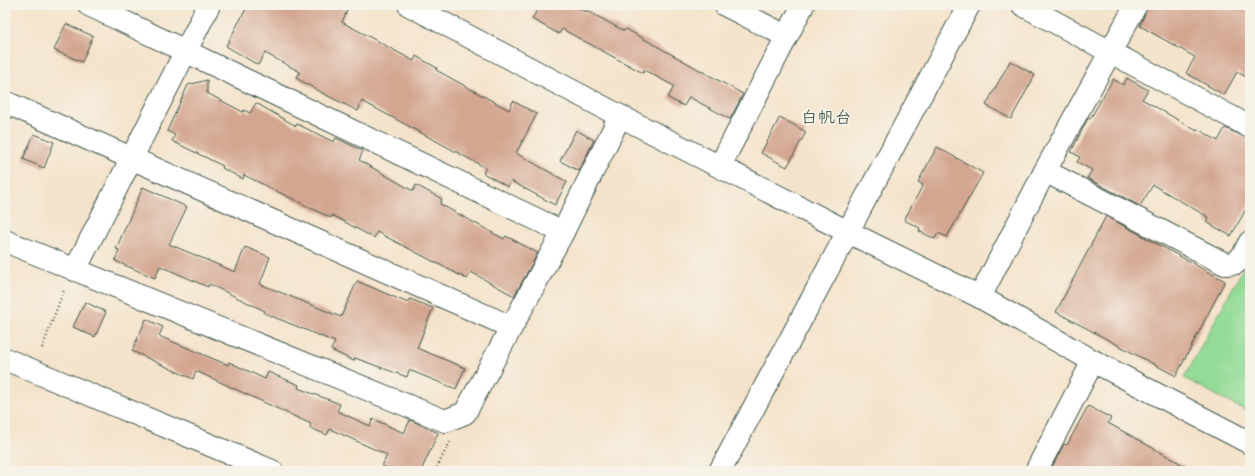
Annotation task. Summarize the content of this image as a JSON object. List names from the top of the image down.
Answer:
{
  "districts": ["白帆台"]
}
